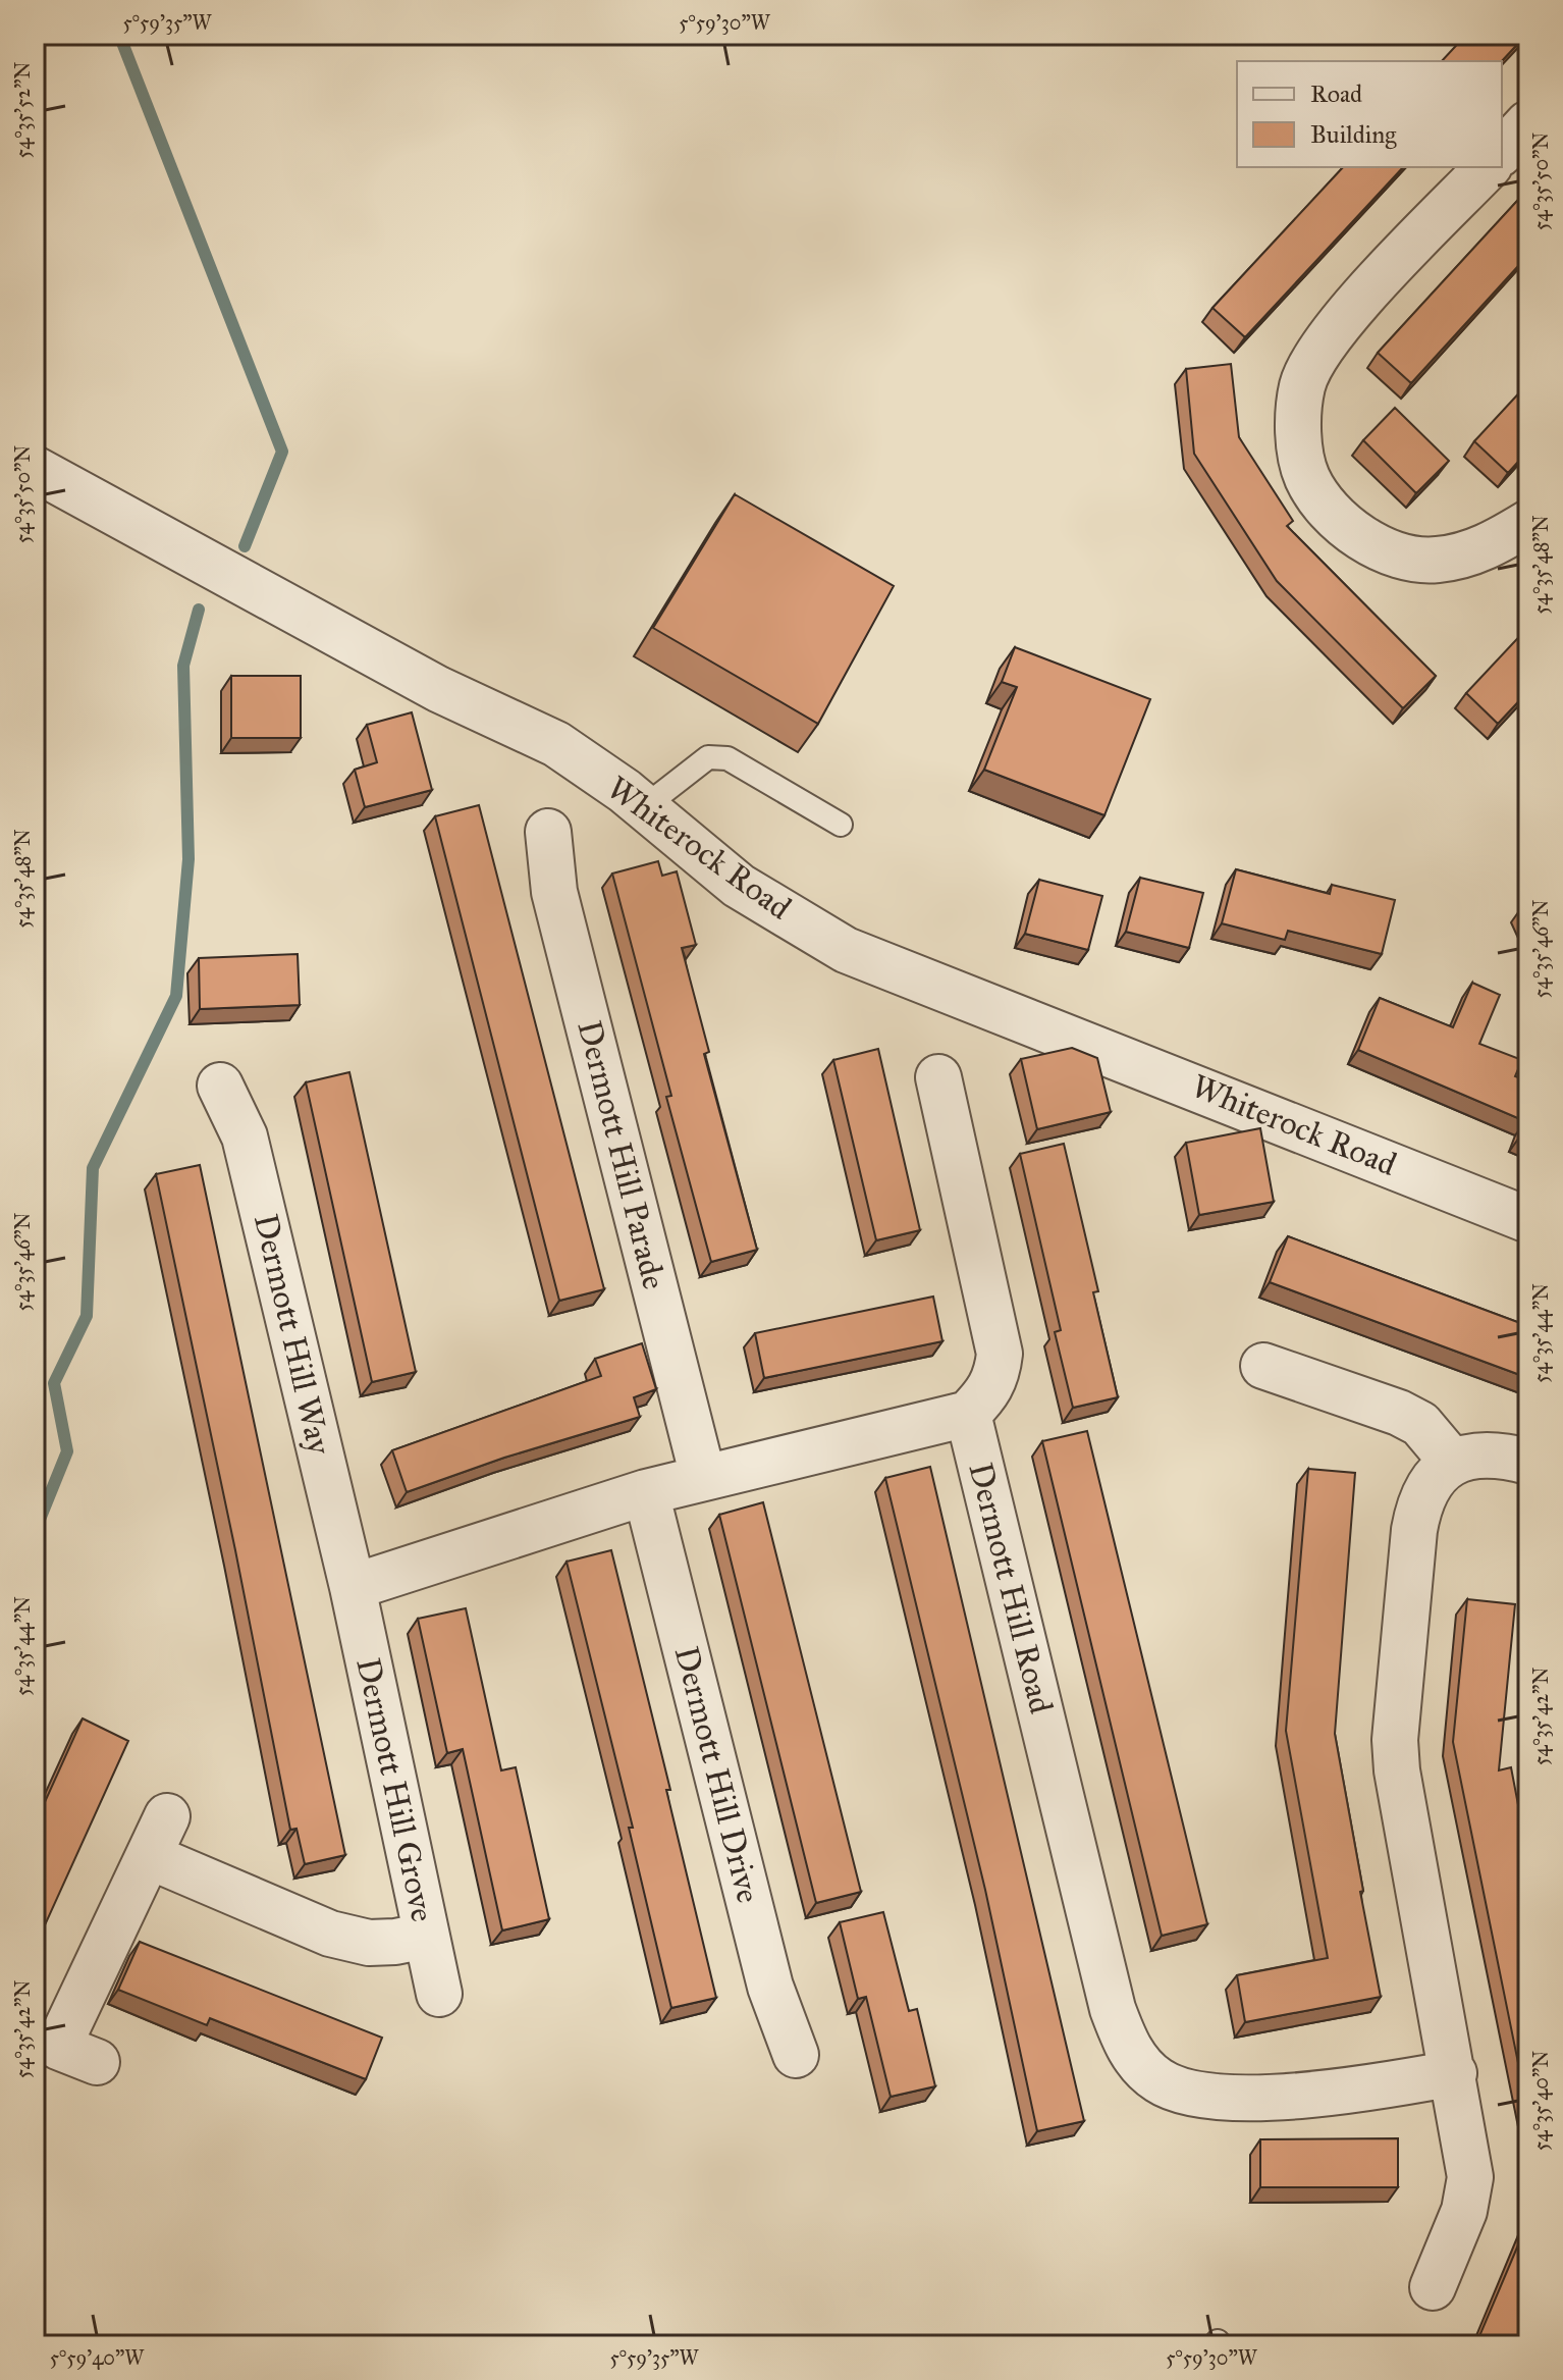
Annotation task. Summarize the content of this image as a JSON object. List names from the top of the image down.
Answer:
{
  "streets": {
    "street": [
      "Whiterock Road",
      "Dermott Hill Parade",
      "Dermott Hill Way",
      "Dermott Hill Road",
      "Dermott Hill Drive",
      "Dermott Hill Grove"
    ]
  },
  "crossings": [
    ["Dermott Hill Way", "Dermott Hill Grove"]
  ],
  "legend": ["Road", "Building"],
  "coordinates": [
    "5°59'35\"W",
    "5°59'30\"W",
    "54°35'52\"N",
    "54°35'50\"N",
    "54°35'48\"N",
    "54°35'46\"N",
    "54°35'44\"N",
    "54°35'42\"N",
    "54°35'40\"N",
    "5°59'40\"W"
  ]
}
